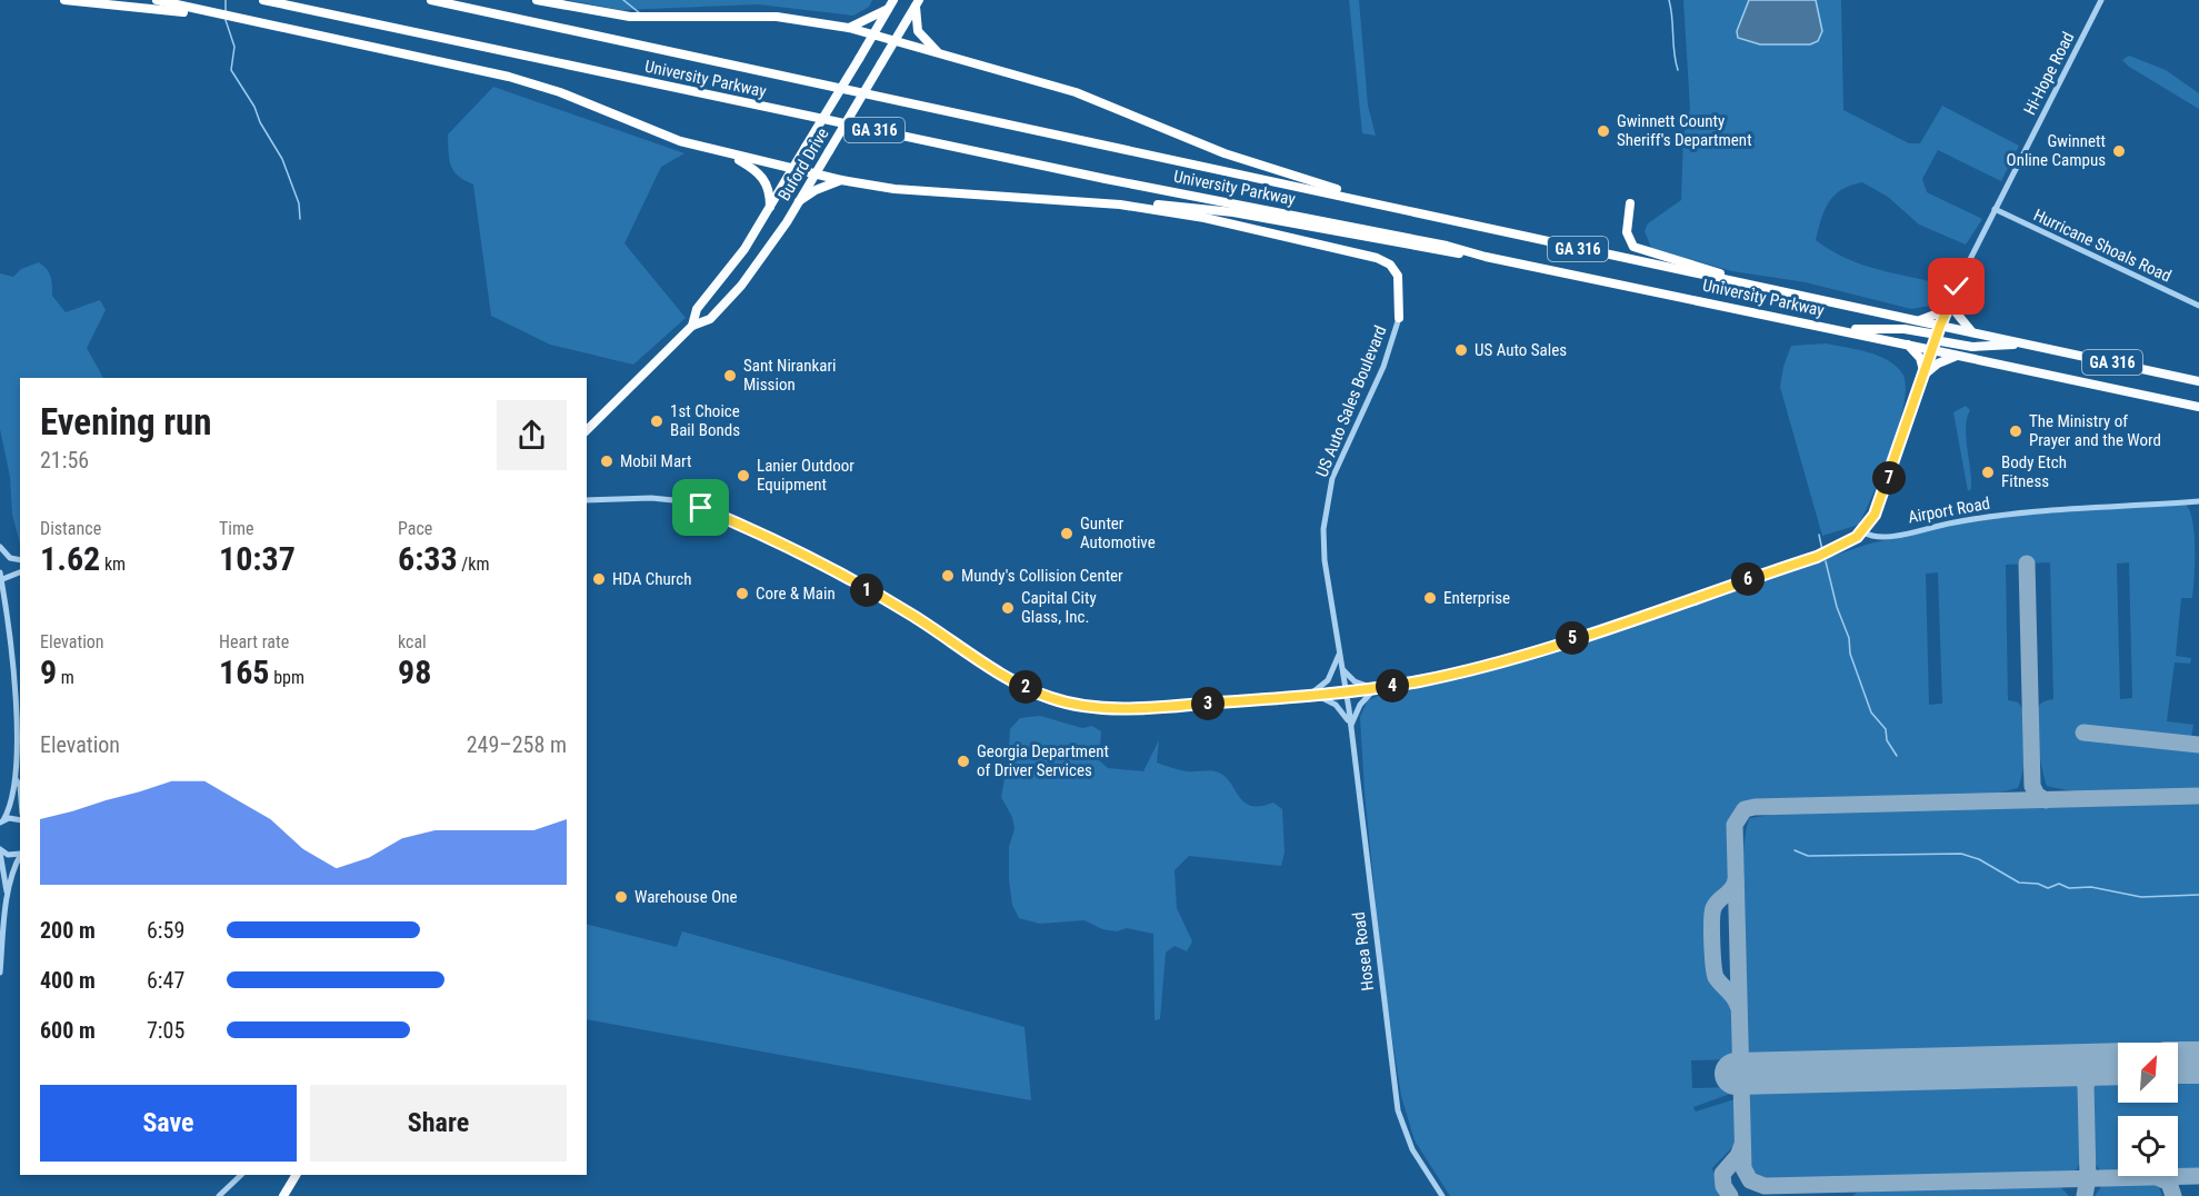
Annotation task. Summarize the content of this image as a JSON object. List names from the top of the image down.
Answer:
{
  "streets": {
    "highway": ["University Parkway", "GA 316", "Buford Drive"],
    "street": [
      "Hi-Hope Road",
      "Hurricane Shoals Road",
      "US Auto Sales Boulevard",
      "Airport Road",
      "Hosea Road"
    ]
  },
  "crossings": [
    ["Hi-Hope Road", "University Parkway"],
    ["Hi-Hope Road", "Hurricane Shoals Road"],
    ["US Auto Sales Boulevard", "Hosea Road"]
  ],
  "places": [
    "Gwinnett County Sheriff's Department",
    "Gwinnett Online Campus",
    "US Auto Sales",
    "Sant Nirankari Mission",
    "1st Choice Bail Bonds",
    "The Ministry of Prayer and the Word",
    "Mobil Mart",
    "Body Etch Fitness",
    "Lanier Outdoor Equipment",
    "Gunter Automotive",
    "Mundy's Collision Center",
    "HDA Church",
    "Core & Main",
    "Enterprise",
    "Capital City Glass, Inc.",
    "Georgia Department of Driver Services",
    "Warehouse One"
  ],
  "north": "top right",
  "page": {
    "heading": ["Evening run", "21:56"],
    "pins": [
      "7",
      "6",
      "1",
      "5",
      "4",
      "2",
      "3"
    ],
    "stats": [
      ["Distance", "1.62 km"],
      ["Time", "10:37"],
      ["Pace", "6:33 /km"],
      ["Elevation", "9 m"],
      ["Heart rate", "165 bpm"],
      ["kcal", "98"]
    ],
    "chart": ["Elevation", "249–258 m"],
    "list": [
      {
        "name": "200 m",
        "note": "6:59"
      },
      {
        "name": "400 m",
        "note": "6:47"
      },
      {
        "name": "600 m",
        "note": "7:05"
      }
    ],
    "buttons": ["Save", "Share"]
  }
}
